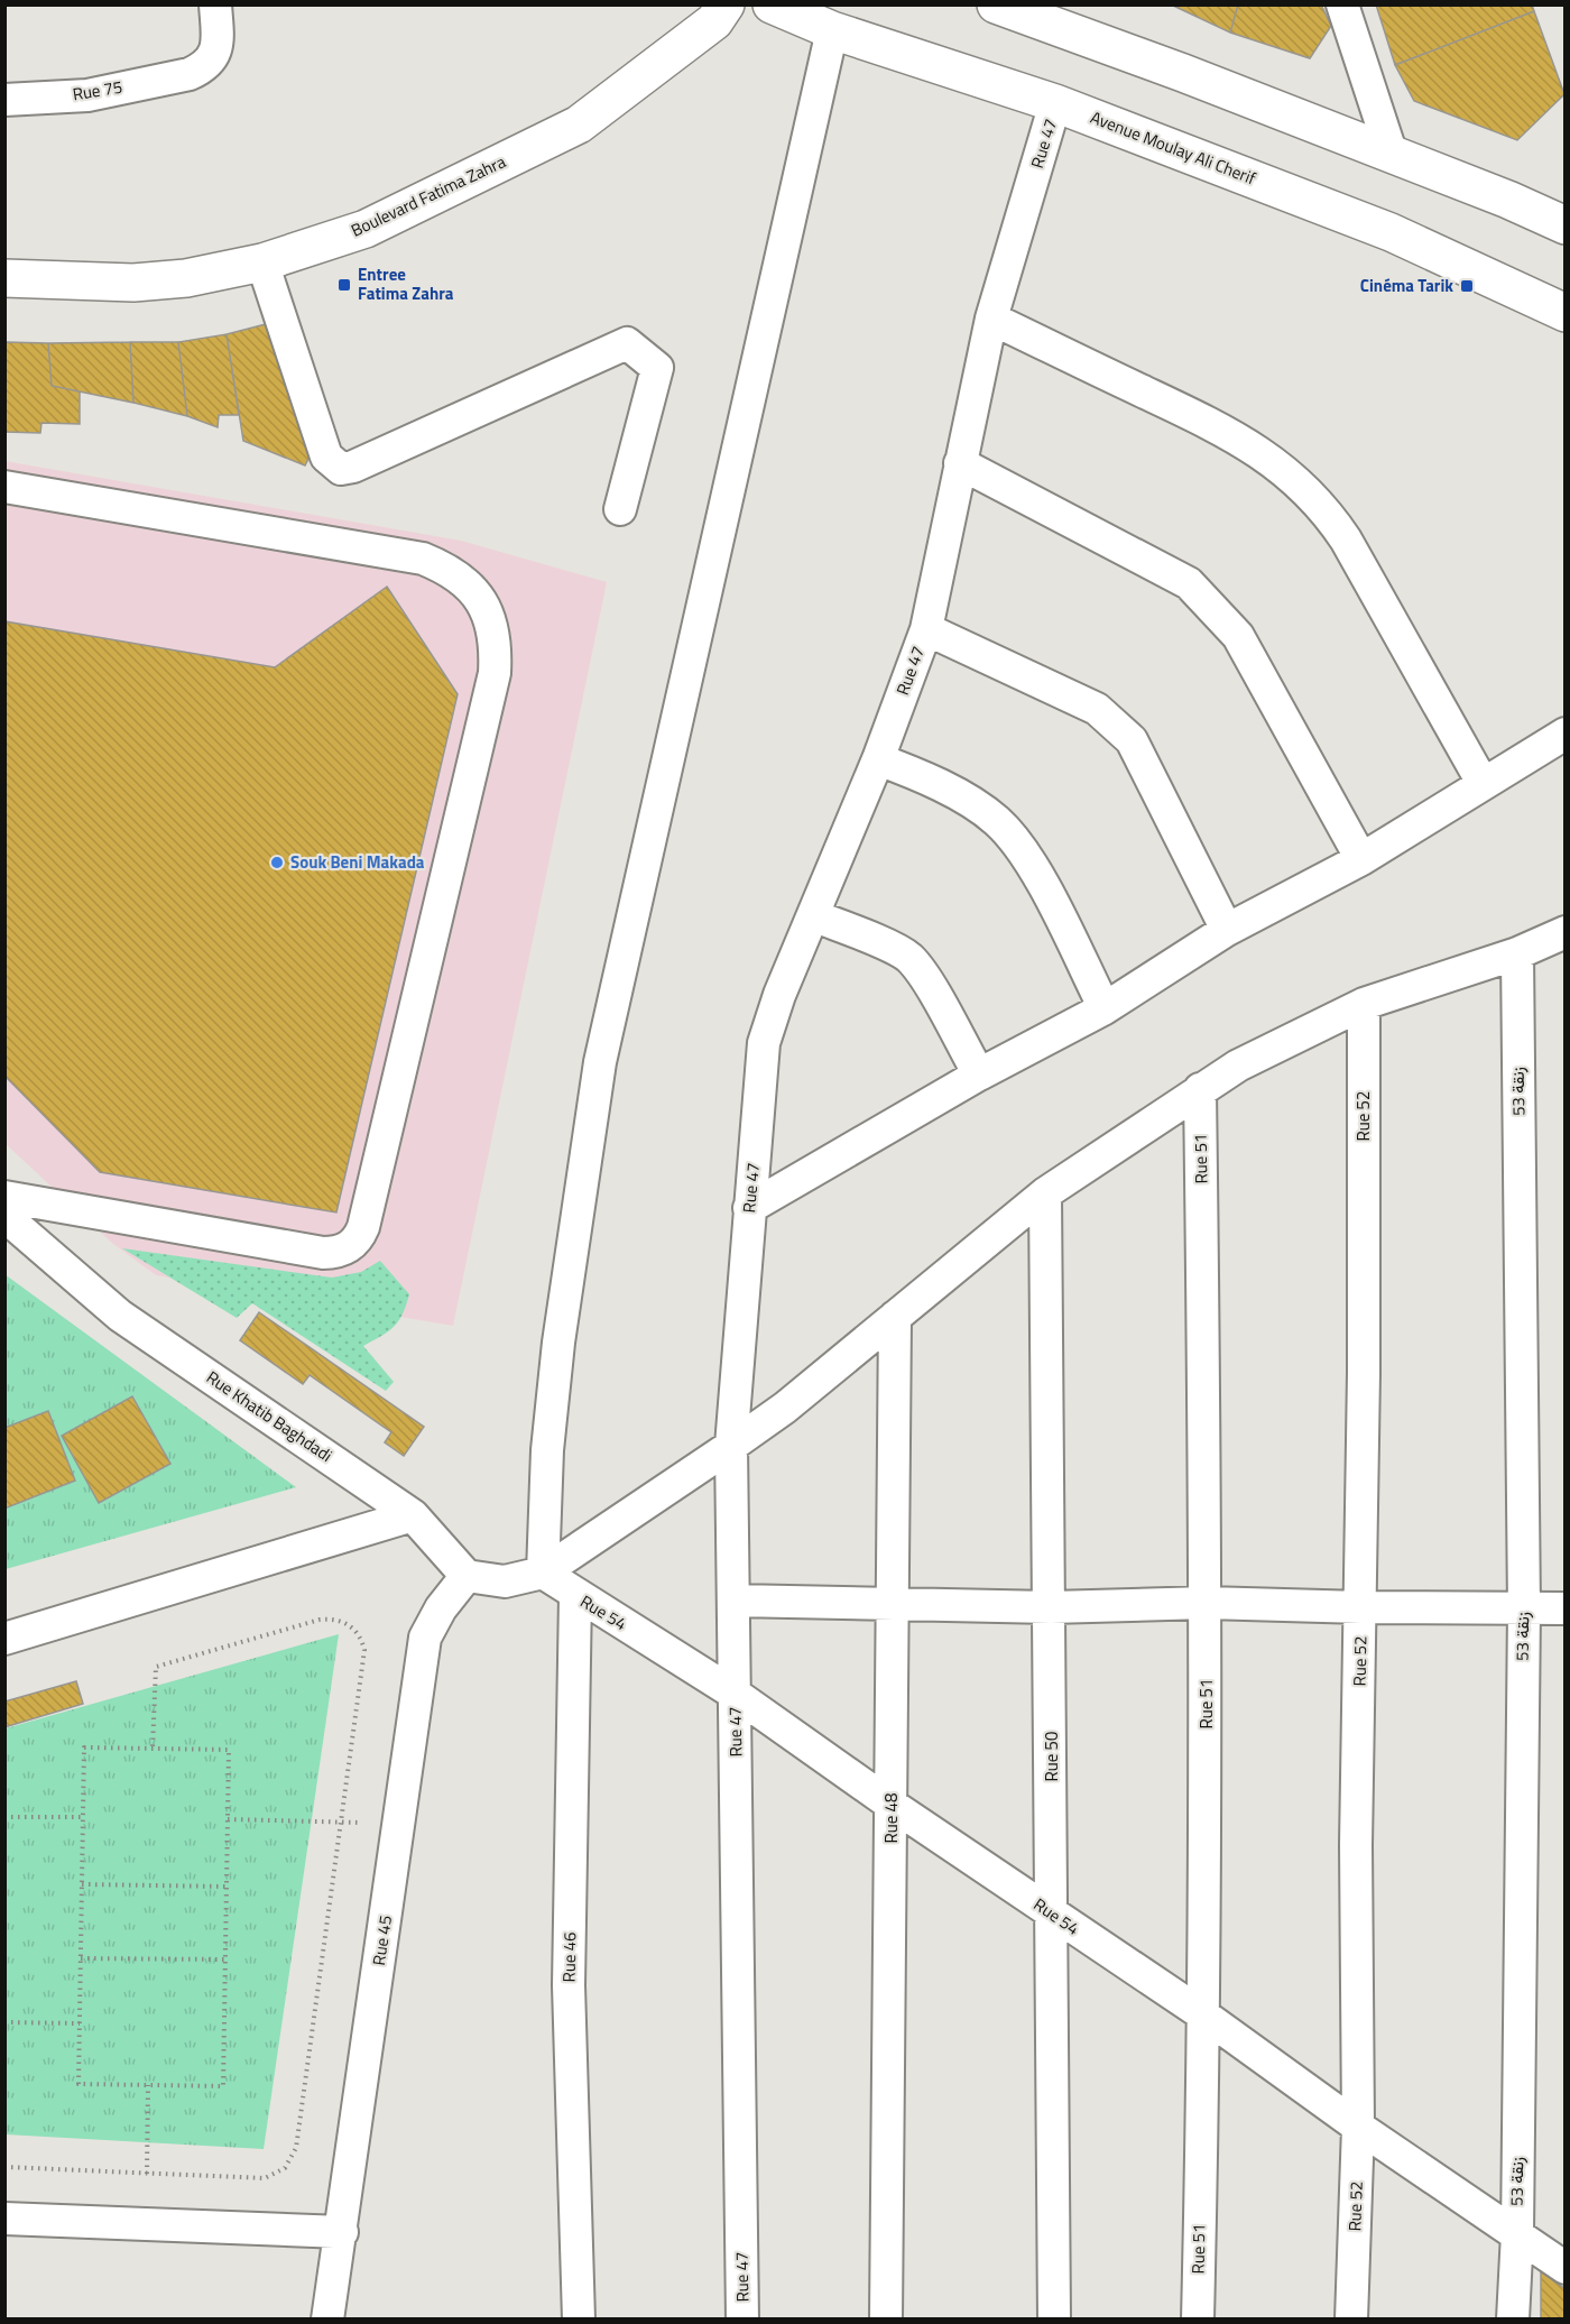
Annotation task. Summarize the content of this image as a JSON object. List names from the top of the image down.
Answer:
{
  "streets": {
    "main road": ["Avenue Moulay Ali Cherif", "Boulevard Fatima Zahra"],
    "street": [
      "Rue 75",
      "Rue 47",
      "زنقة 53",
      "Rue 52",
      "Rue 51",
      "Rue Khatib Baghdadi",
      "Rue 54",
      "Rue 50",
      "Rue 48",
      "Rue 45",
      "Rue 46"
    ]
  },
  "crossings": [
    ["Rue 47", "Avenue Moulay Ali Cherif"],
    ["Rue 47", "Rue 54"],
    ["زنقة 53", "Rue 54"],
    ["Rue 52", "Rue 54"],
    ["Rue 51", "Rue 54"],
    ["Rue Khatib Baghdadi", "Rue 45"],
    ["Rue 54", "Rue 50"],
    ["Rue 54", "Rue 48"],
    ["Rue 54", "Rue 46"]
  ],
  "places": {
    "transit": ["Entree Fatima Zahra", "Cinéma Tarik"],
    "other": ["Souk Beni Makada"]
  }
}
